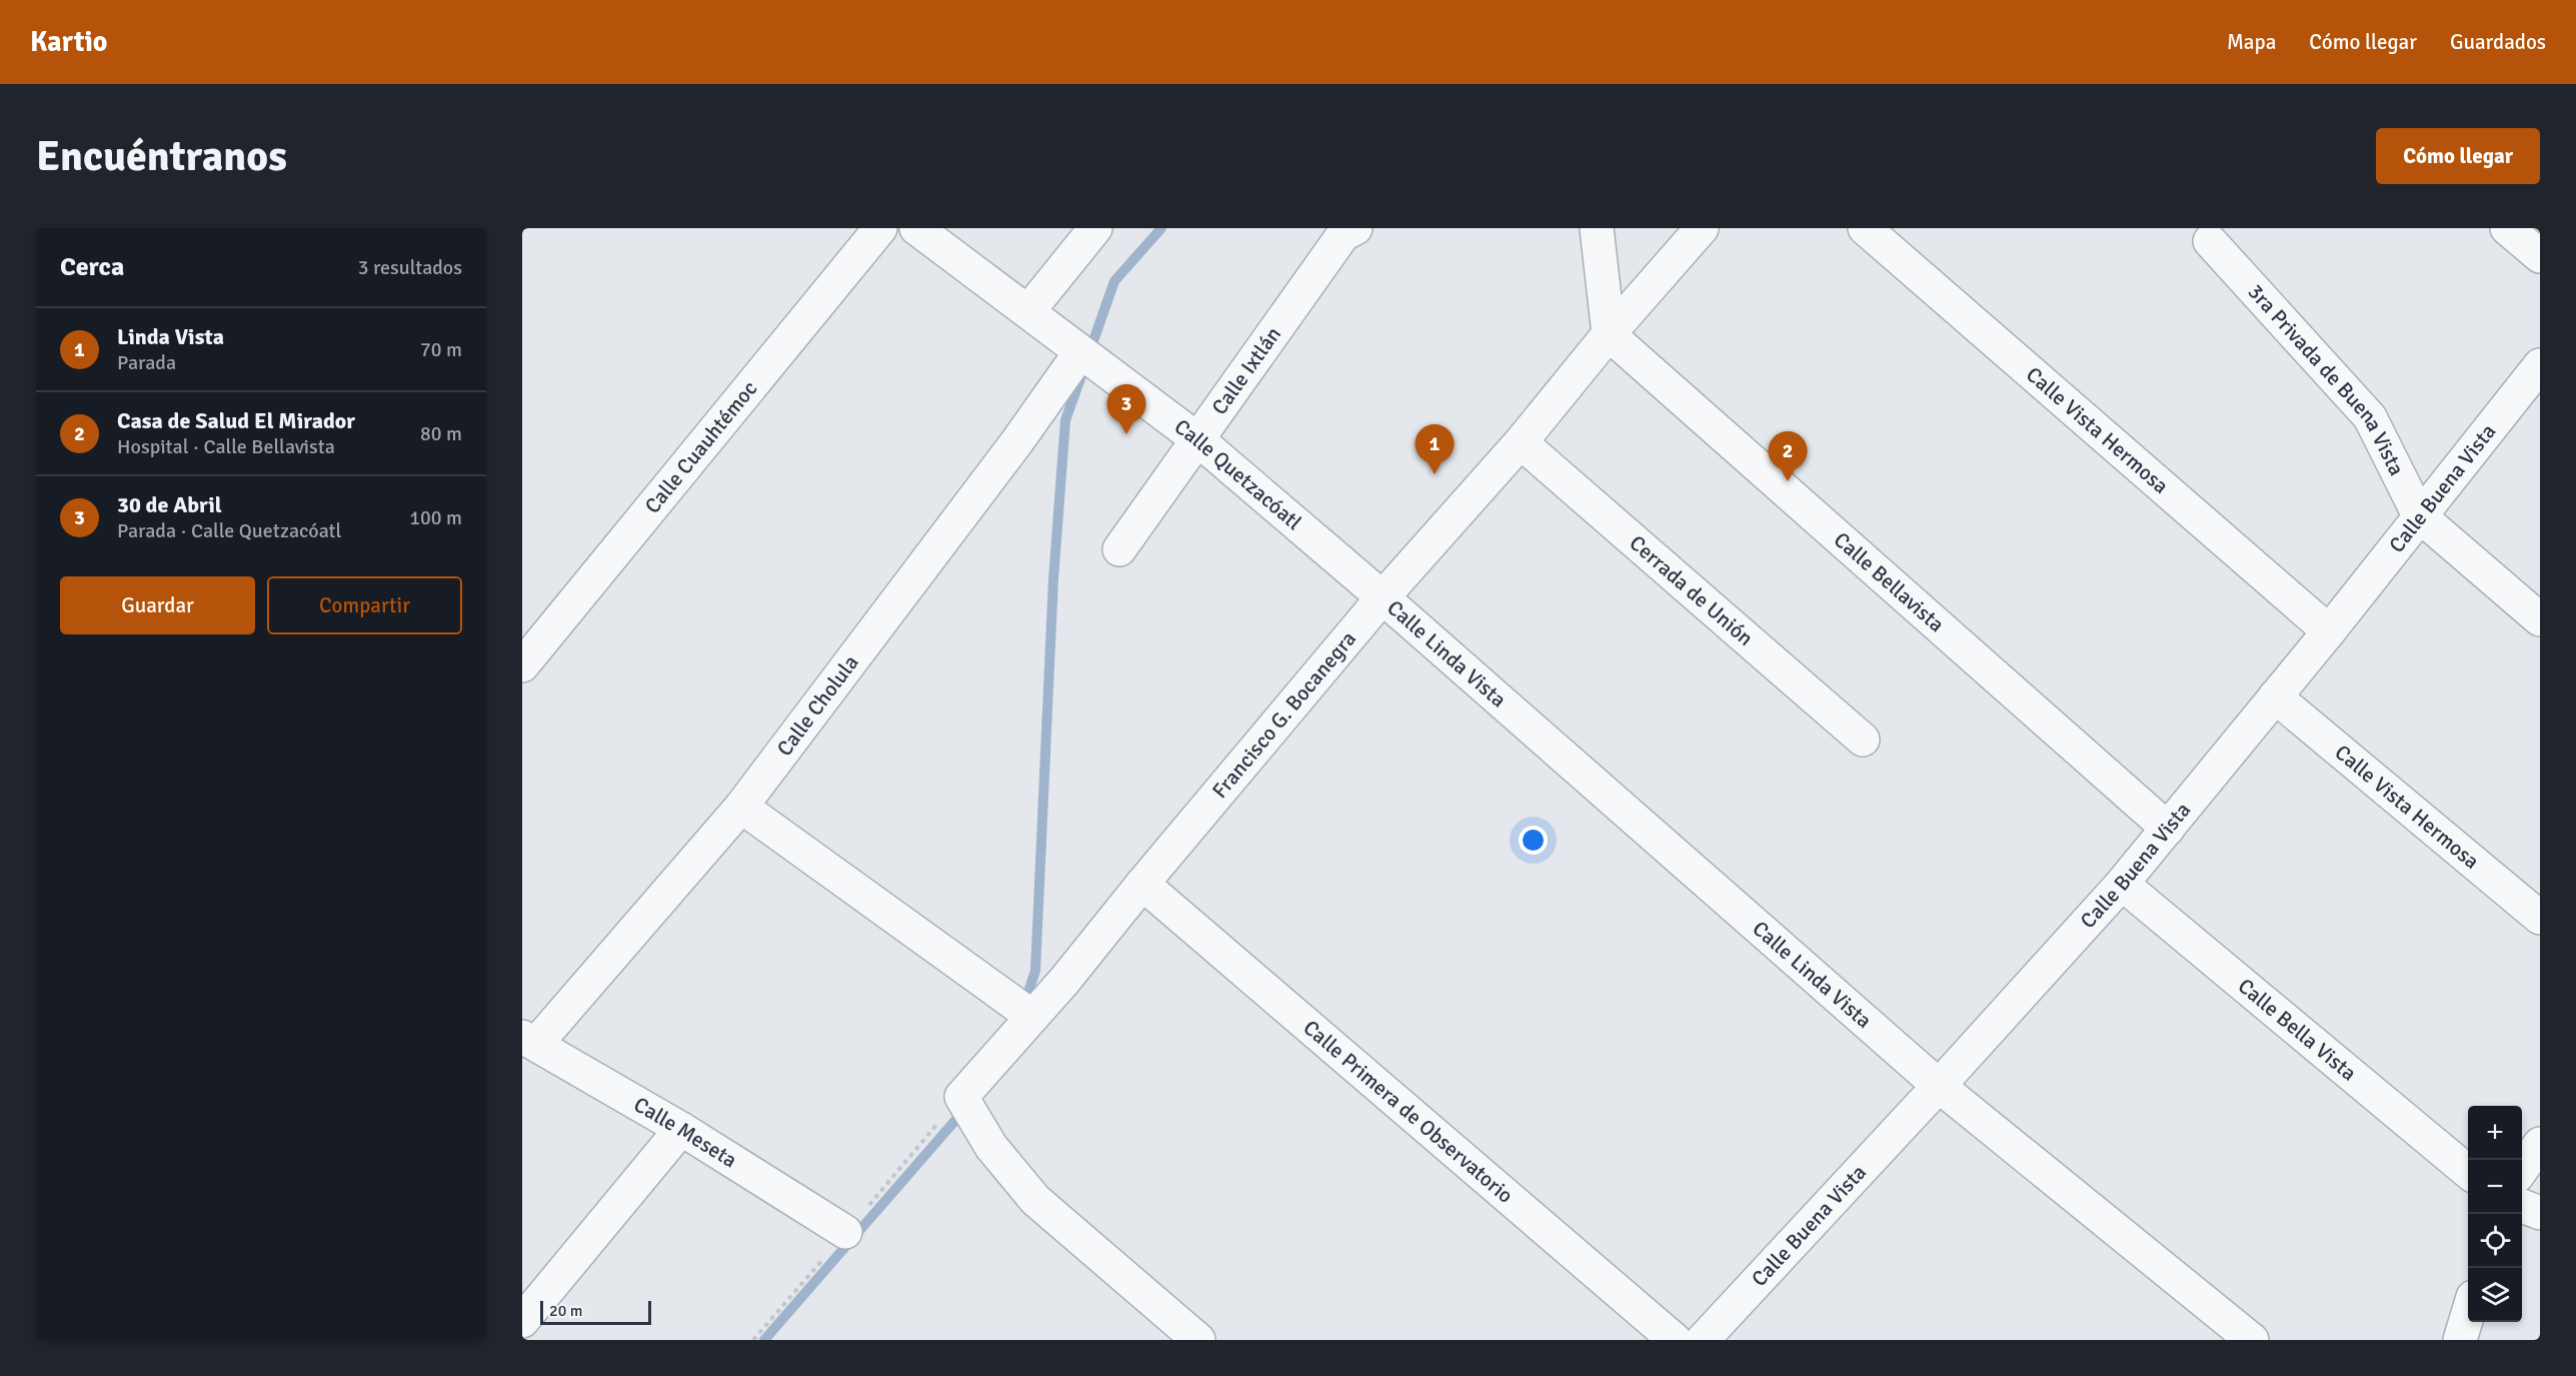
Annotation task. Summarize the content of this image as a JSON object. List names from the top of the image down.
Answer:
{
  "streets": {
    "street": [
      "Calle Ixtlán",
      "3ra Privada de Buena Vista",
      "Calle Vista Hermosa",
      "Calle Cuauhtémoc",
      "Calle Quetzacóatl",
      "Calle Buena Vista",
      "Calle Bellavista",
      "Cerrada de Unión",
      "Calle Linda Vista",
      "Calle Cholula",
      "Francisco G. Bocanegra",
      "Calle Bella Vista",
      "Calle Primera de Observatorio",
      "Calle Meseta"
    ]
  },
  "crossings": [
    ["Calle Ixtlán", "Calle Quetzacóatl"],
    ["3ra Privada de Buena Vista", "Calle Buena Vista"],
    ["Calle Vista Hermosa", "Calle Buena Vista"],
    ["Calle Quetzacóatl", "Calle Linda Vista"],
    ["Calle Quetzacóatl", "Calle Cholula"],
    ["Calle Quetzacóatl", "Francisco G. Bocanegra"],
    ["Calle Buena Vista", "Calle Bellavista"],
    ["Calle Buena Vista", "Calle Linda Vista"],
    ["Calle Buena Vista", "Calle Bella Vista"],
    ["Calle Bellavista", "Francisco G. Bocanegra"],
    ["Cerrada de Unión", "Francisco G. Bocanegra"],
    ["Calle Linda Vista", "Francisco G. Bocanegra"],
    ["Calle Cholula", "Calle Meseta"],
    ["Francisco G. Bocanegra", "Calle Primera de Observatorio"]
  ],
  "scale_bar": "20 m",
  "page": {
    "header": "Kartio",
    "nav": ["Mapa", "Cómo llegar", "Guardados"],
    "buttons": [
      "Cómo llegar",
      ["Guardar", "Compartir"]
    ],
    "title": "Encuéntranos",
    "heading": ["Cerca", "3 resultados"],
    "list": [
      {
        "mark": "1",
        "name": "Linda Vista",
        "note": "Parada",
        "value": "70 m"
      },
      {
        "mark": "2",
        "name": "Casa de Salud El Mirador",
        "note": "Hospital · Calle Bellavista",
        "value": "80 m"
      },
      {
        "mark": "3",
        "name": "30 de Abril",
        "note": "Parada · Calle Quetzacóatl",
        "value": "100 m"
      }
    ],
    "pins": ["3", "1", "2"],
    "map_buttons": ["+", "−"],
    "scale": "20 m"
  }
}
